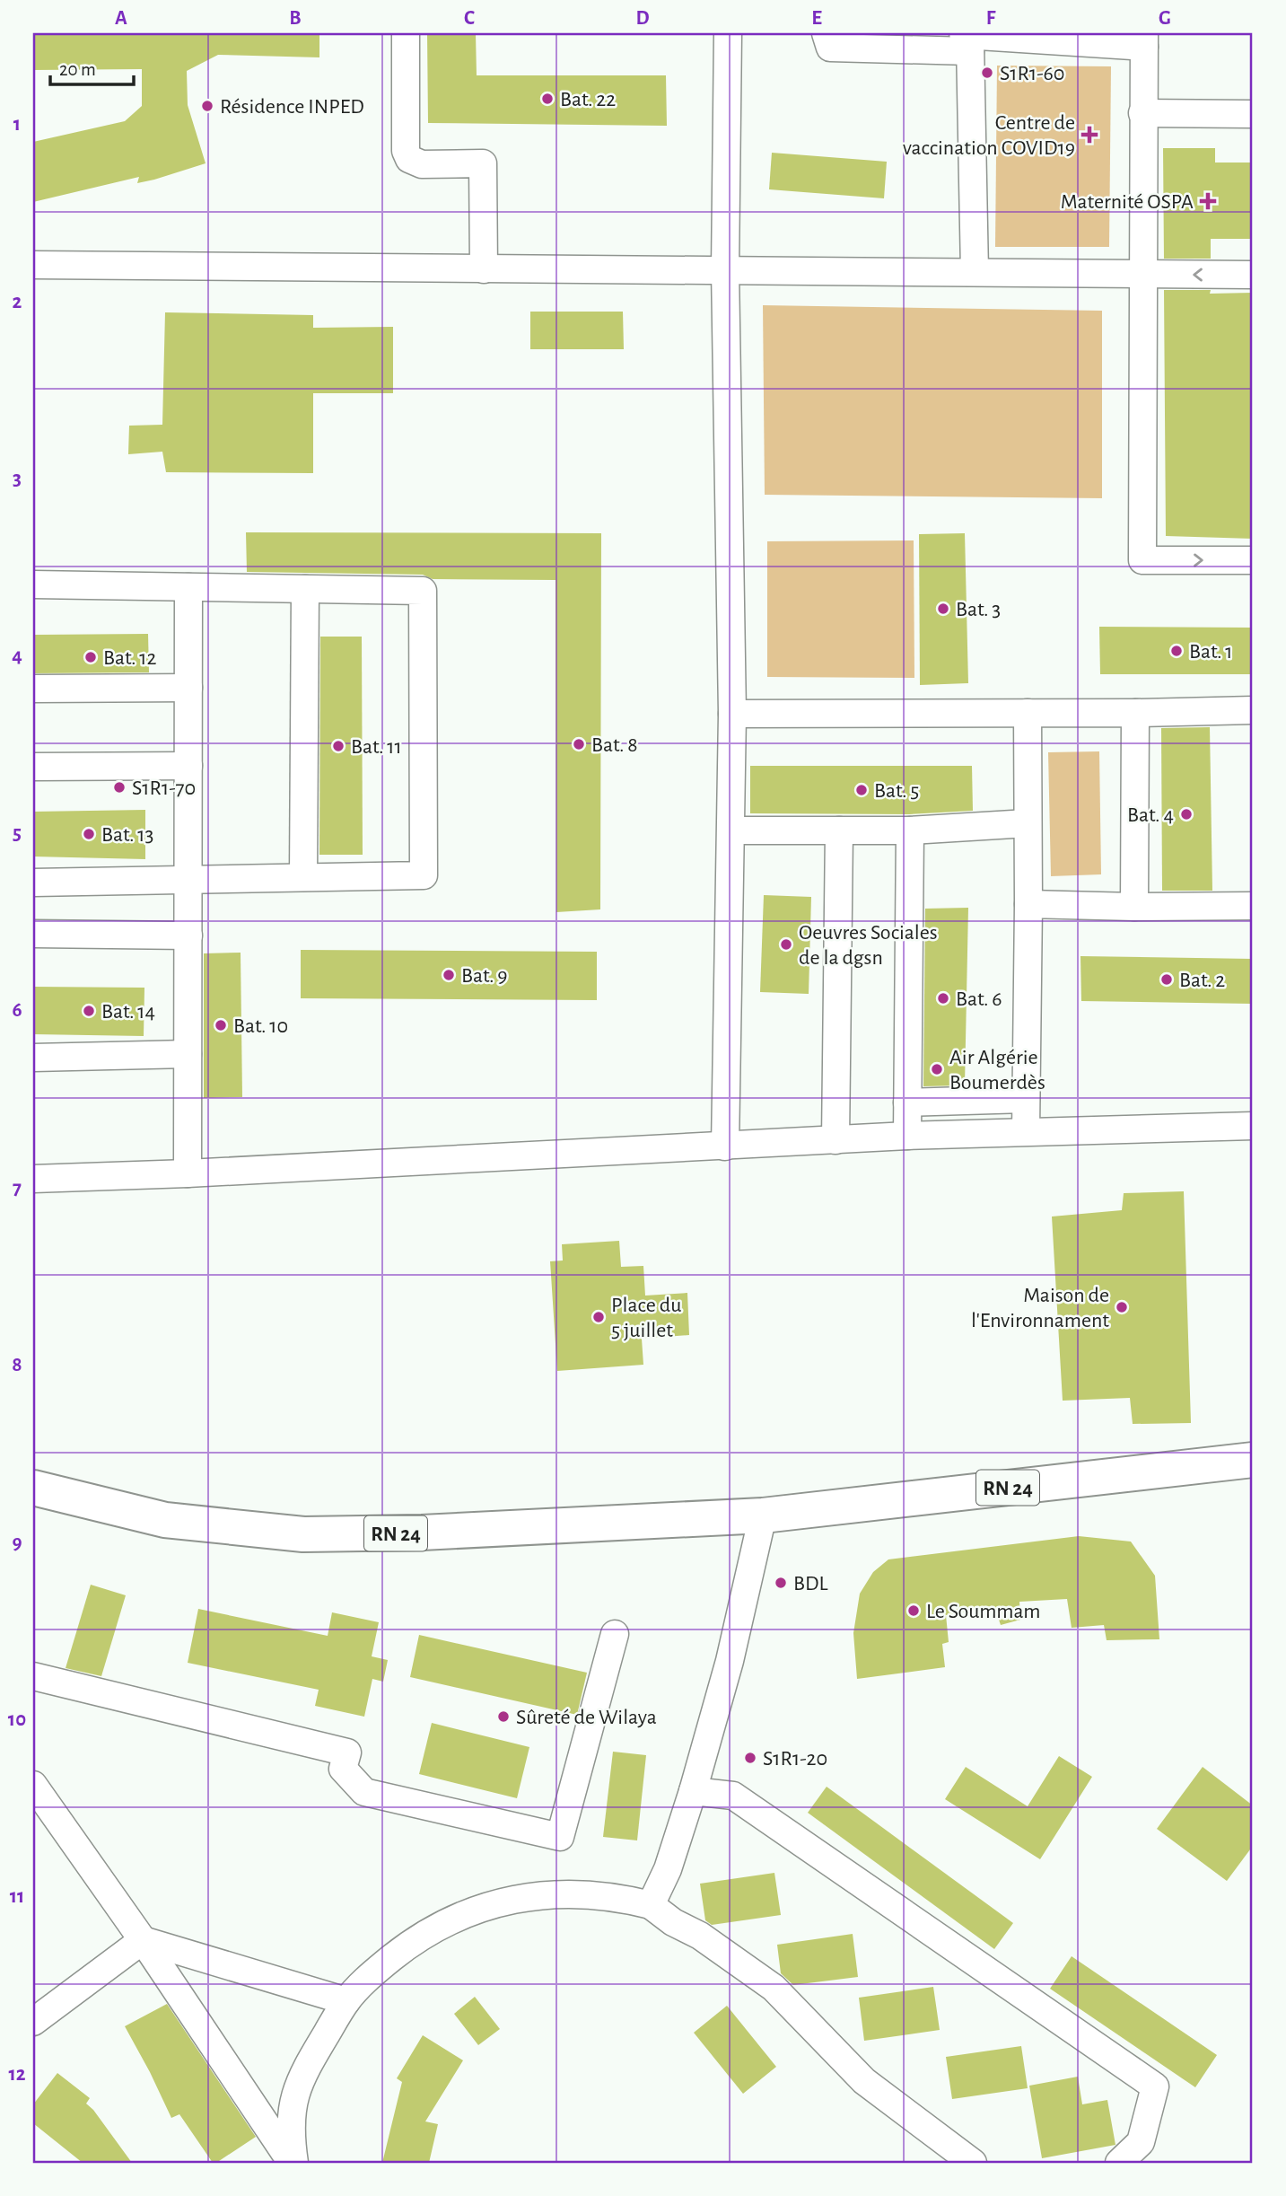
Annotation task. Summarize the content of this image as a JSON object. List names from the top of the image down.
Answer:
{
  "streets": {
    "main road": ["RN 24"]
  },
  "places": {
    "other": [
      "S1R1-60",
      "Bat. 22",
      "Résidence INPED",
      "Bat. 3",
      "Bat. 1",
      "Bat. 12",
      "Bat. 8",
      "Bat. 11",
      "S1R1-70",
      "Bat. 5",
      "Bat. 4",
      "Bat. 13",
      "Oeuvres Sociales de la dgsn",
      "Bat. 9",
      "Bat. 2",
      "Bat. 6",
      "Bat. 14",
      "Bat. 10",
      "Air Algérie Boumerdès",
      "Maison de l'Environnament",
      "Place du 5 juillet",
      "BDL",
      "Le Soummam",
      "Sûreté de Wilaya",
      "S1R1-20"
    ],
    "health": ["Centre de vaccination COVID19", "Maternité OSPA"]
  },
  "scale_bar": "20 m",
  "grid": {
    "columns": [
      "A",
      "B",
      "C",
      "D",
      "E",
      "F",
      "G"
    ],
    "rows": [
      "1",
      "2",
      "3",
      "4",
      "5",
      "6",
      "7",
      "8",
      "9",
      "10",
      "11",
      "12"
    ]
  }
}
